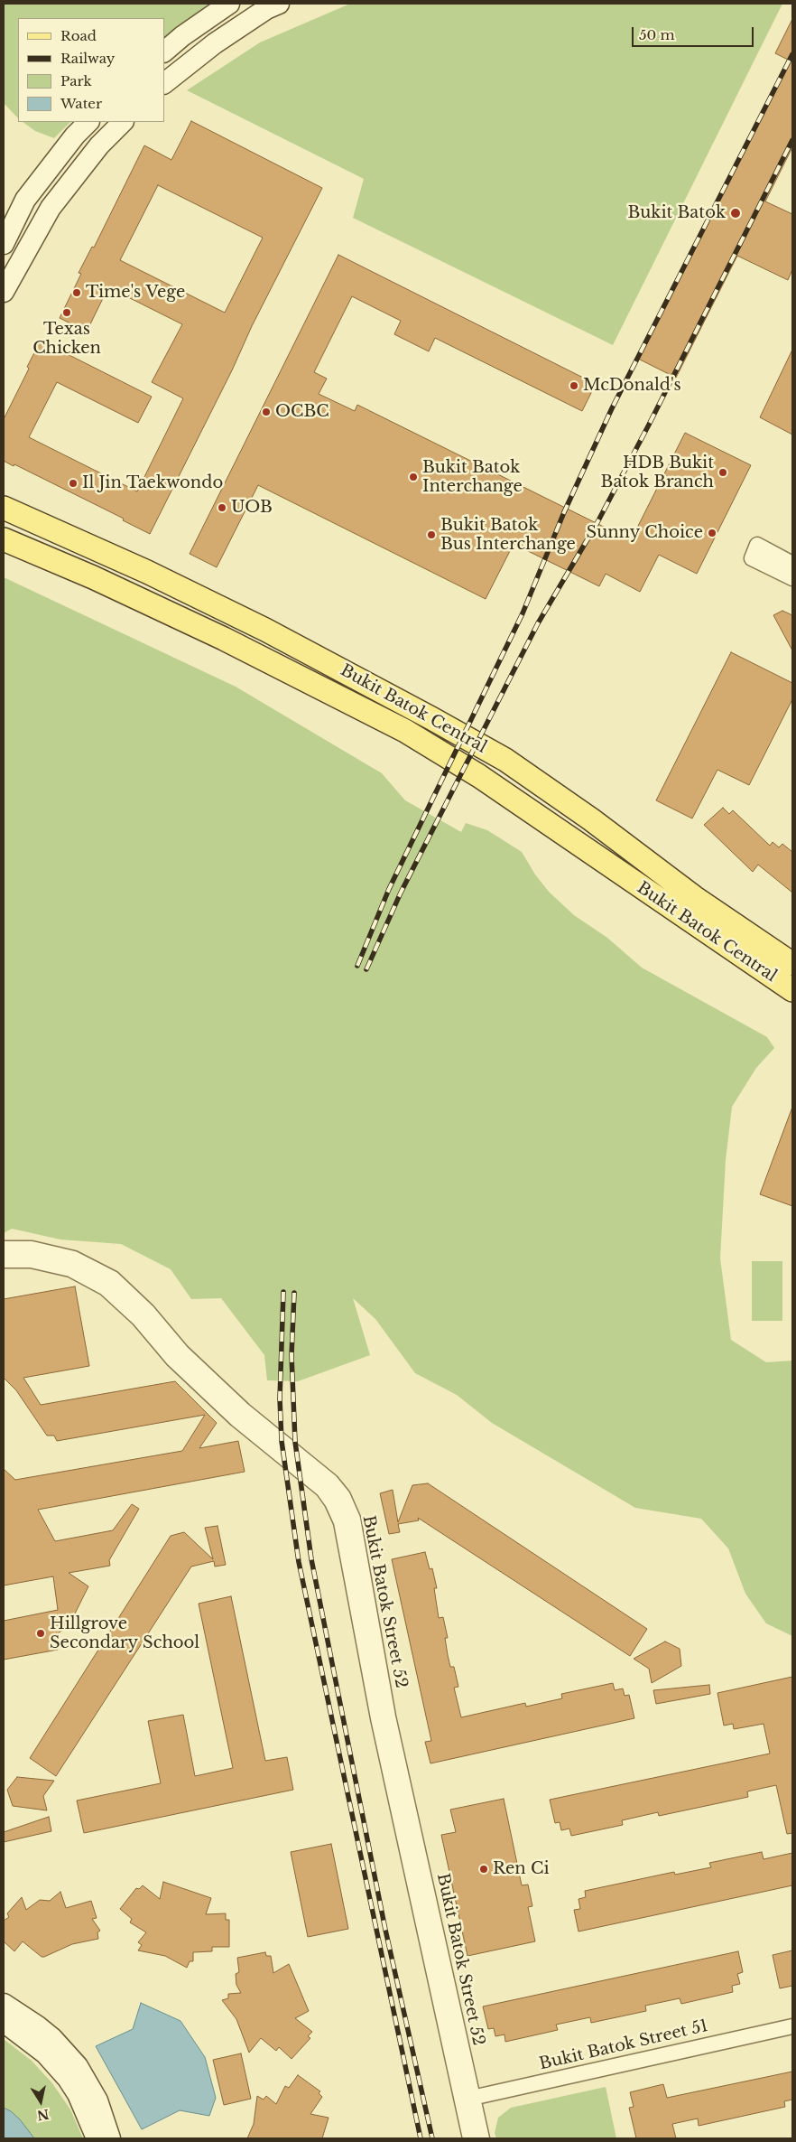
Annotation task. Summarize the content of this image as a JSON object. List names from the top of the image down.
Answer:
{
  "streets": {
    "main road": ["Bukit Batok Central"],
    "street": ["Bukit Batok Street 52", "Bukit Batok Street 51"]
  },
  "crossings": [
    ["Bukit Batok Street 52", "Bukit Batok Street 51"]
  ],
  "places": [
    "Bukit Batok",
    "Time's Vege",
    "Texas Chicken",
    "McDonald's",
    "OCBC",
    "HDB Bukit Batok Branch",
    "Bukit Batok Interchange",
    "Il Jin Taekwondo",
    "UOB",
    "Sunny Choice",
    "Bukit Batok Bus Interchange",
    "Hillgrove Secondary School",
    "Ren Ci"
  ],
  "legend": [
    "Road",
    "Railway",
    "Park",
    "Water"
  ],
  "scale_bar": "50 m",
  "north": "bottom"
}
